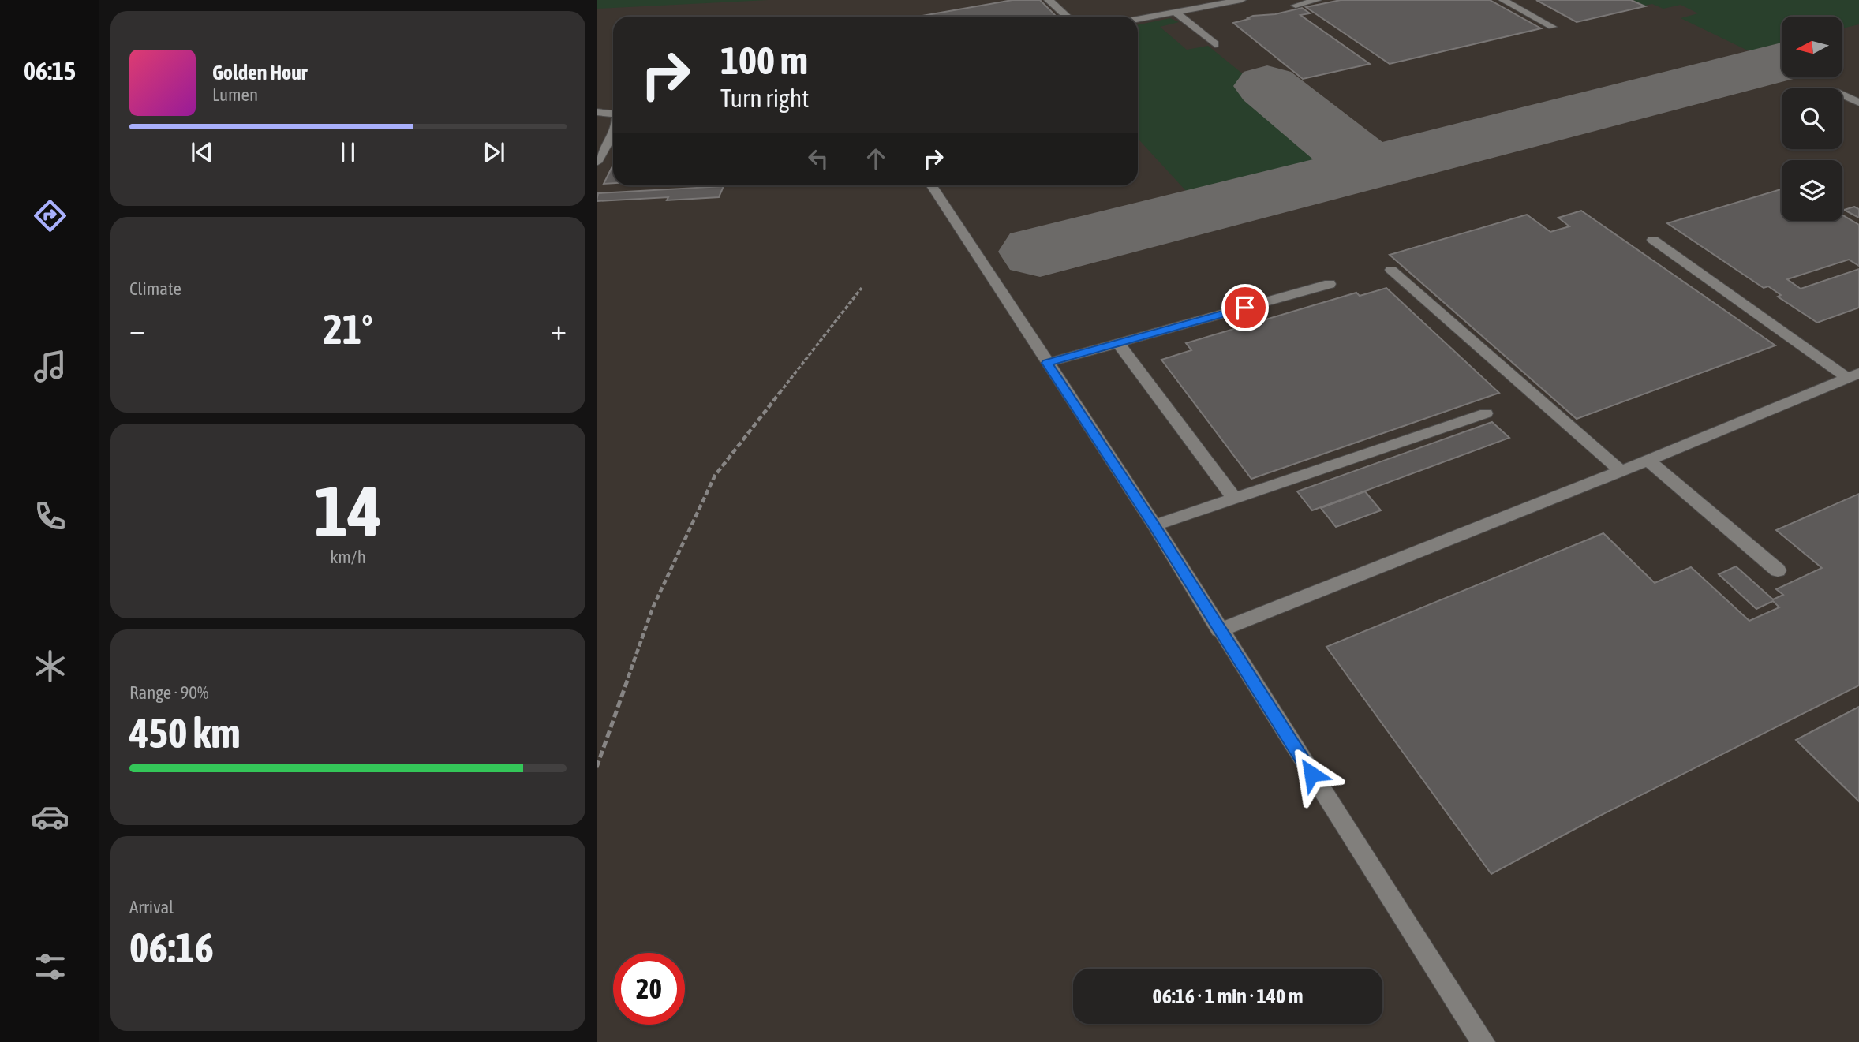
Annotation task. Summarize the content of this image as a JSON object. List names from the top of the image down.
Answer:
{
  "north": "left",
  "page": {
    "tabs": "06:15",
    "turn": ["100 m", "Turn right"],
    "song": ["Golden Hour", "Lumen"],
    "tile": [
      "Climate",
      ["14", "km/h"],
      ["Range · 90%", "450 km"],
      ["Arrival", "06:16"]
    ],
    "heat": ["−", "21°", "+"],
    "limit": "20",
    "trip": "06:16 · 1 min · 140 m"
  }
}
